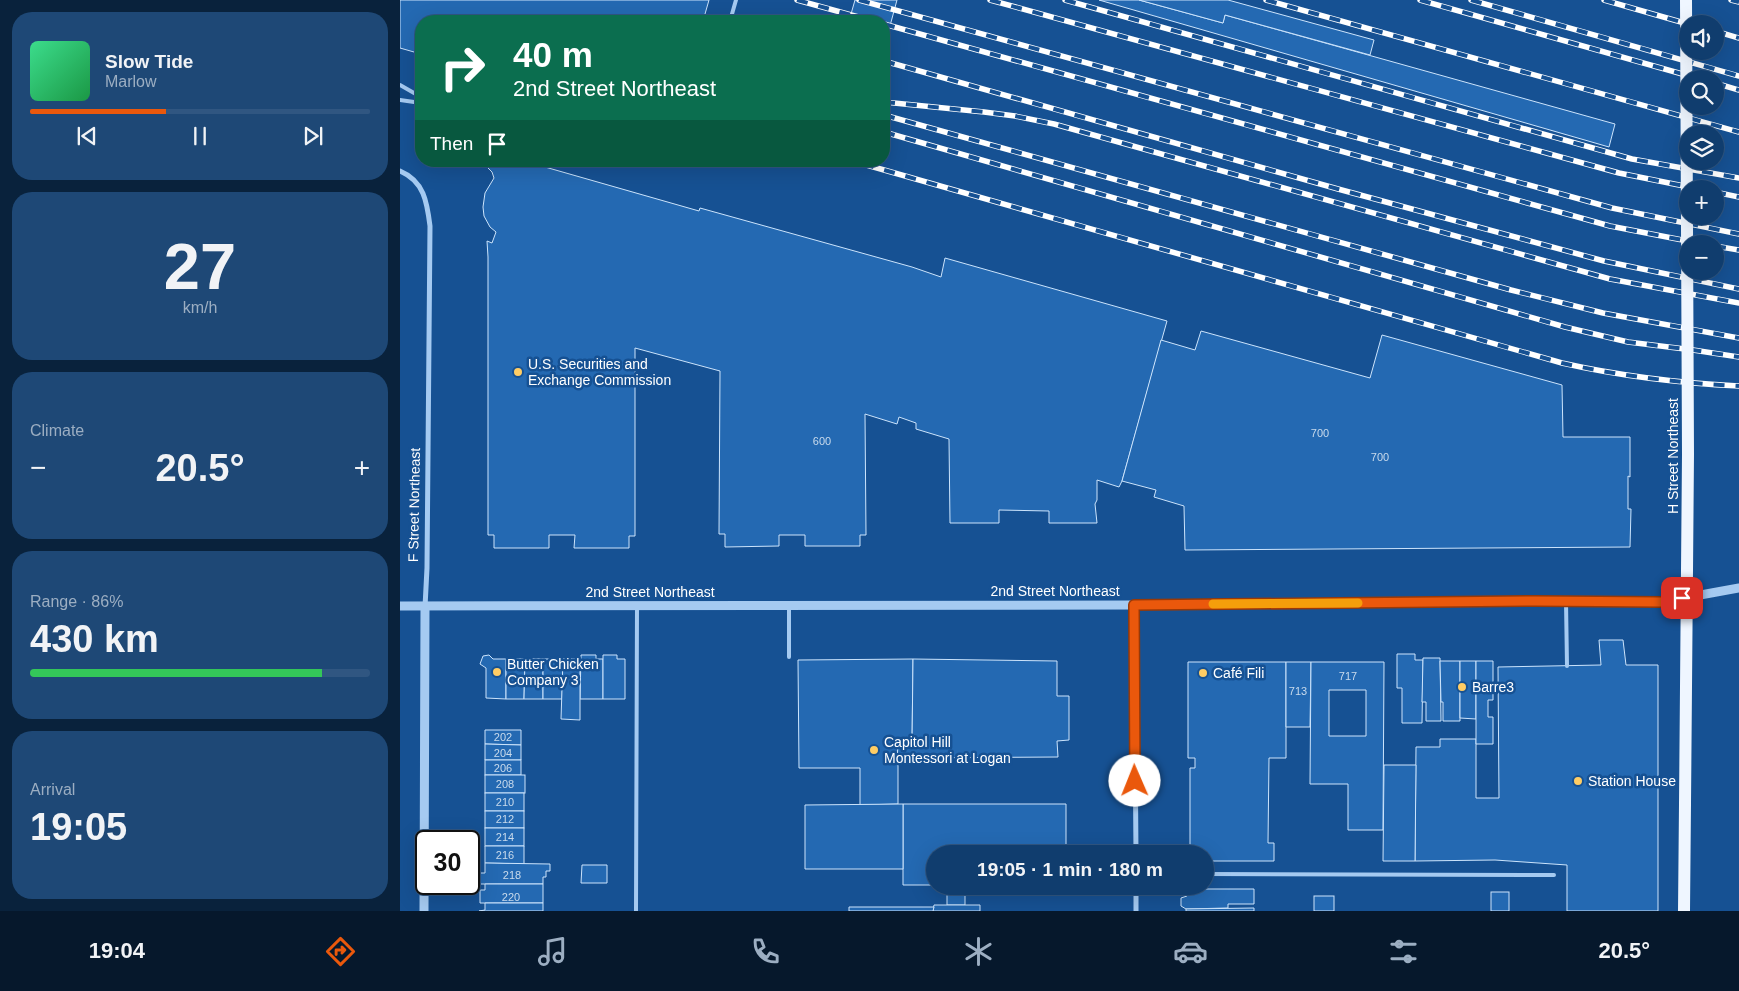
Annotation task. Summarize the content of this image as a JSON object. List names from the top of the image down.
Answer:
{
  "streets": {
    "main road": ["H Street Northeast"],
    "street": ["F Street Northeast", "2nd Street Northeast"]
  },
  "crossings": [
    ["F Street Northeast", "2nd Street Northeast"]
  ],
  "places": [
    "U.S. Securities and Exchange Commission",
    "Butter Chicken Company 3",
    "Café Fili",
    "Barre3",
    "Capitol Hill Montessori at Logan",
    "Station House"
  ],
  "house_numbers": [
    "700",
    "600",
    "700",
    "717",
    "713",
    "202",
    "204",
    "206",
    "208",
    "210",
    "212",
    "214",
    "216",
    "218",
    "220"
  ],
  "page": {
    "map_buttons": ["+", "−"],
    "turn": ["40 m", "2nd Street Northeast"],
    "song": ["Slow Tide", "Marlow"],
    "then": "Then",
    "tile": [
      ["27", "km/h"],
      "Climate",
      ["Range · 86%", "430 km"],
      ["Arrival", "19:05"]
    ],
    "heat": ["−", "20.5°", "+"],
    "limit": "30",
    "trip": "19:05 · 1 min · 180 m",
    "tabs": ["19:04", "20.5°"]
  }
}
